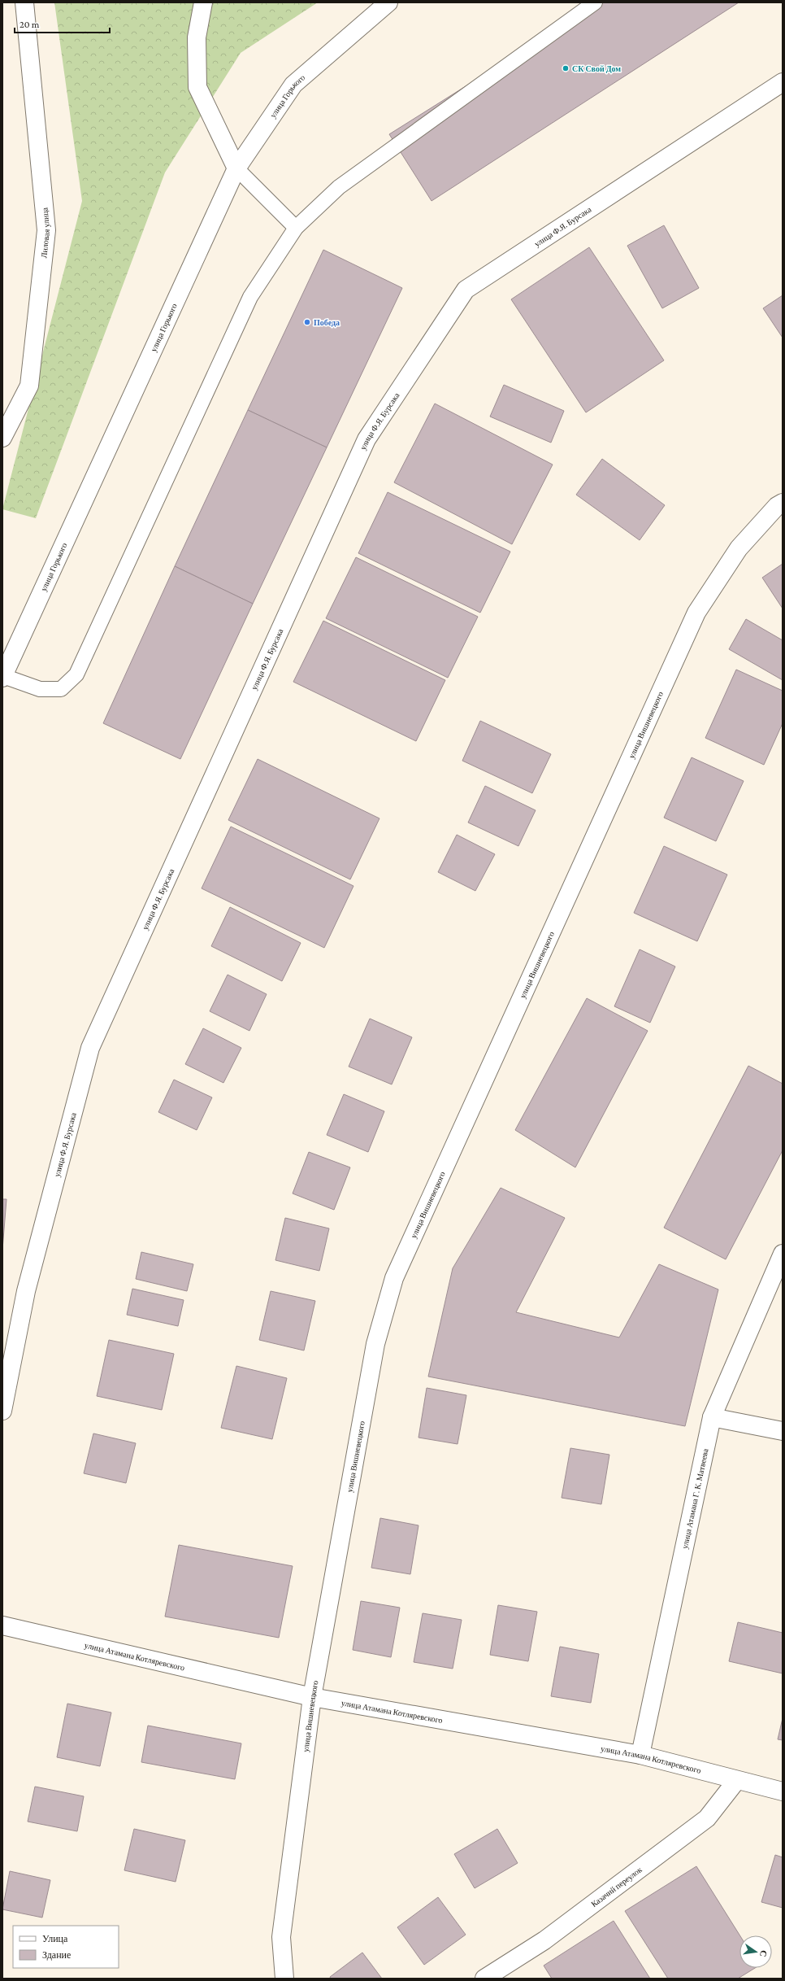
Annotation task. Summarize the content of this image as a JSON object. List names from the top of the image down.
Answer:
{
  "streets": {
    "street": [
      "улица Горького",
      "улица Ф.Я. Бурсака",
      "Лиловая улица",
      "улица Вишневецкого",
      "улица Атамана Г. К. Матвеева",
      "улица Атамана Котляревского",
      "Казачий переулок"
    ]
  },
  "crossings": [
    ["улица Вишневецкого", "улица Атамана Котляревского"],
    ["улица Атамана Г. К. Матвеева", "улица Атамана Котляревского"],
    ["улица Атамана Котляревского", "Казачий переулок"]
  ],
  "places": ["СК Свой Дом", "Победа"],
  "legend": ["Улица", "Здание"],
  "scale_bar": "20 m",
  "north": "right"
}
